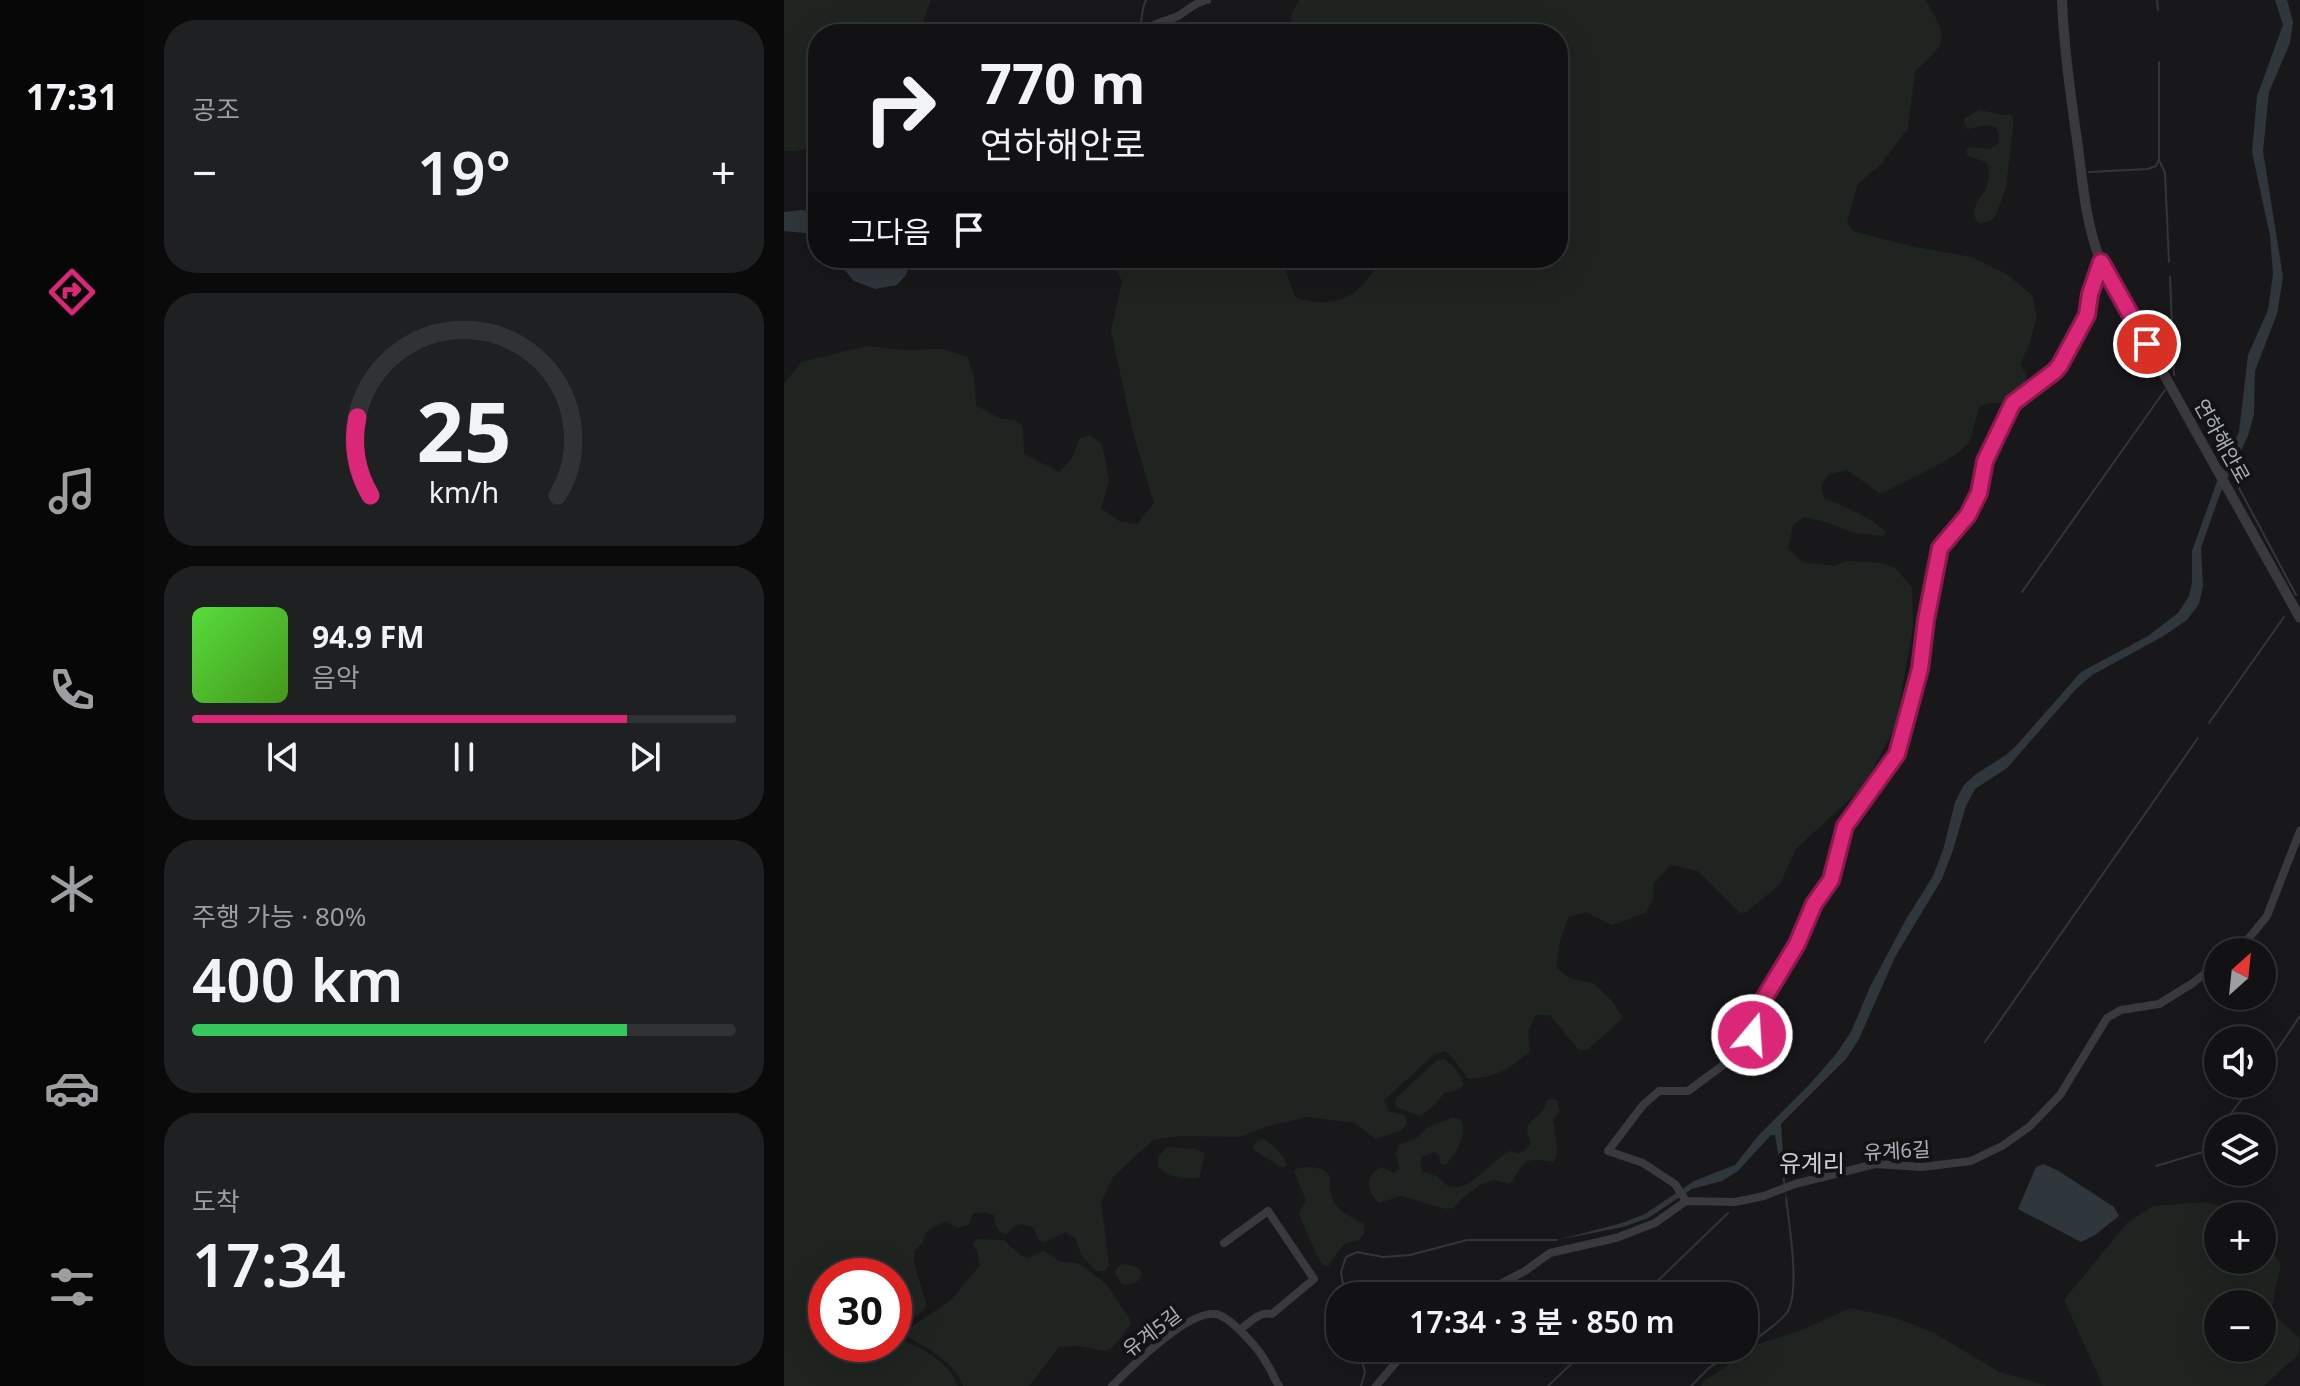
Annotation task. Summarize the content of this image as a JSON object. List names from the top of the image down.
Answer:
{
  "streets": {
    "street": ["연하해안로", "유계6길", "유계5길"]
  },
  "districts": ["유계리"],
  "north": "top right",
  "page": {
    "tabs": "17:31",
    "tile": [
      "공조",
      ["주행 가능 · 80%", "400 km"],
      ["도착", "17:34"]
    ],
    "turn": ["770 m", "연하해안로"],
    "heat": ["−", "19°", "+"],
    "then": "그다음",
    "song": ["94.9 FM", "음악"],
    "map_buttons": ["+", "−"],
    "limit": "30",
    "trip": "17:34 · 3 분 · 850 m",
    "gauge": ["25", "km/h"]
  }
}
